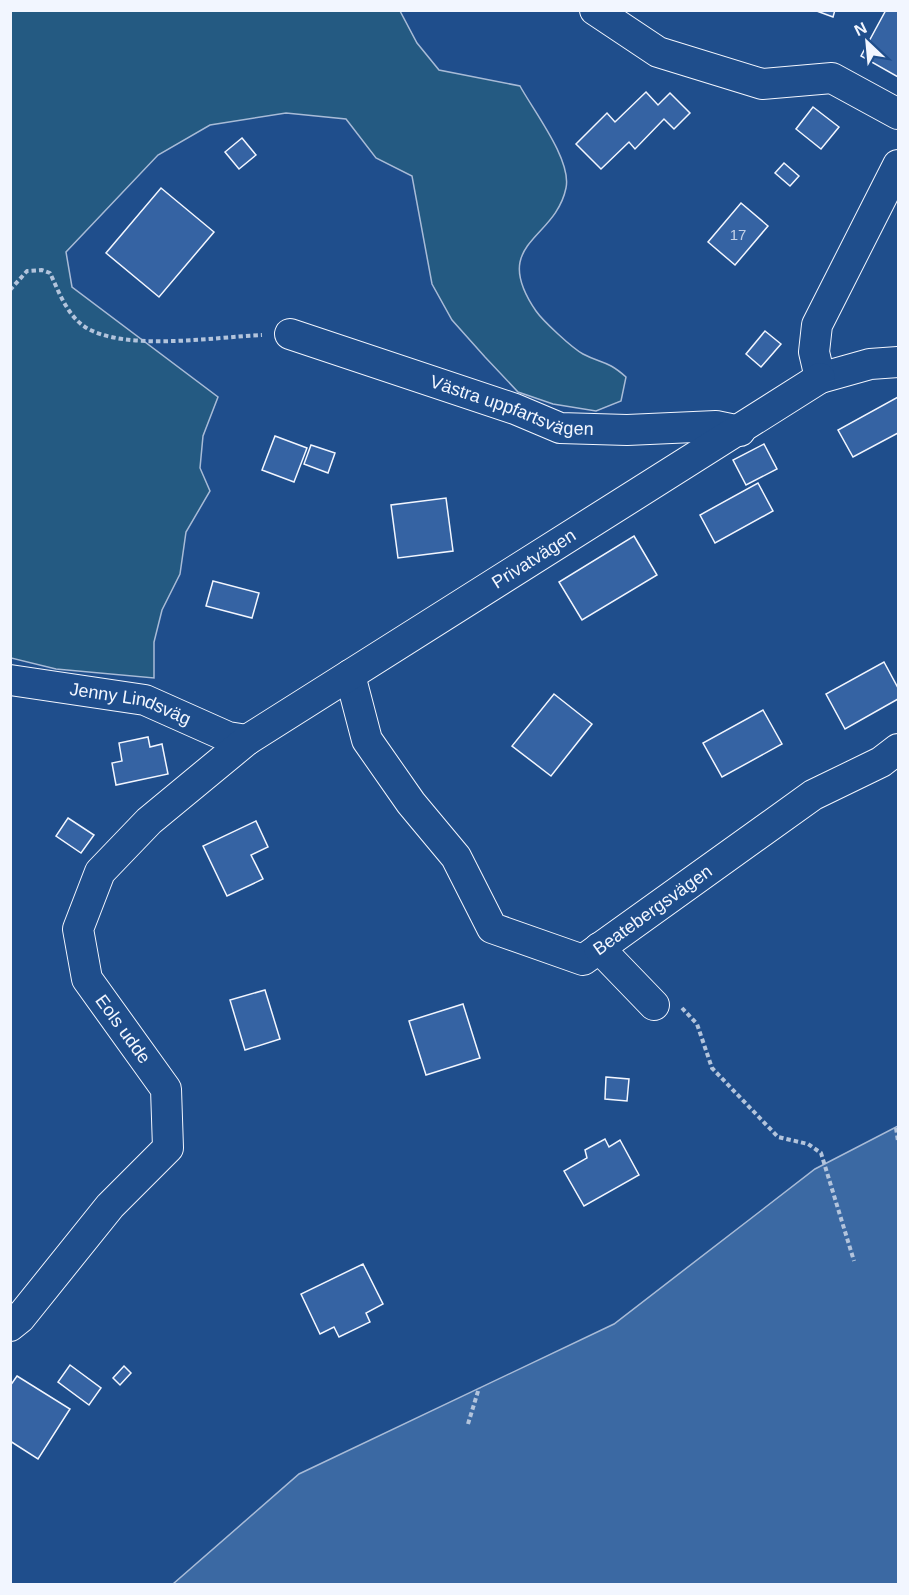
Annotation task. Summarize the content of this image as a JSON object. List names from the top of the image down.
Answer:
{
  "streets": {
    "street": [
      "Västra uppfartsvägen",
      "Privatvägen",
      "Jenny Lindsväg",
      "Beatebergsvägen",
      "Eols udde"
    ]
  },
  "crossings": [
    ["Västra uppfartsvägen", "Privatvägen"],
    ["Privatvägen", "Jenny Lindsväg"],
    ["Privatvägen", "Beatebergsvägen"],
    ["Privatvägen", "Eols udde"],
    ["Jenny Lindsväg", "Eols udde"]
  ],
  "house_numbers": ["17"],
  "north": "top left"
}
